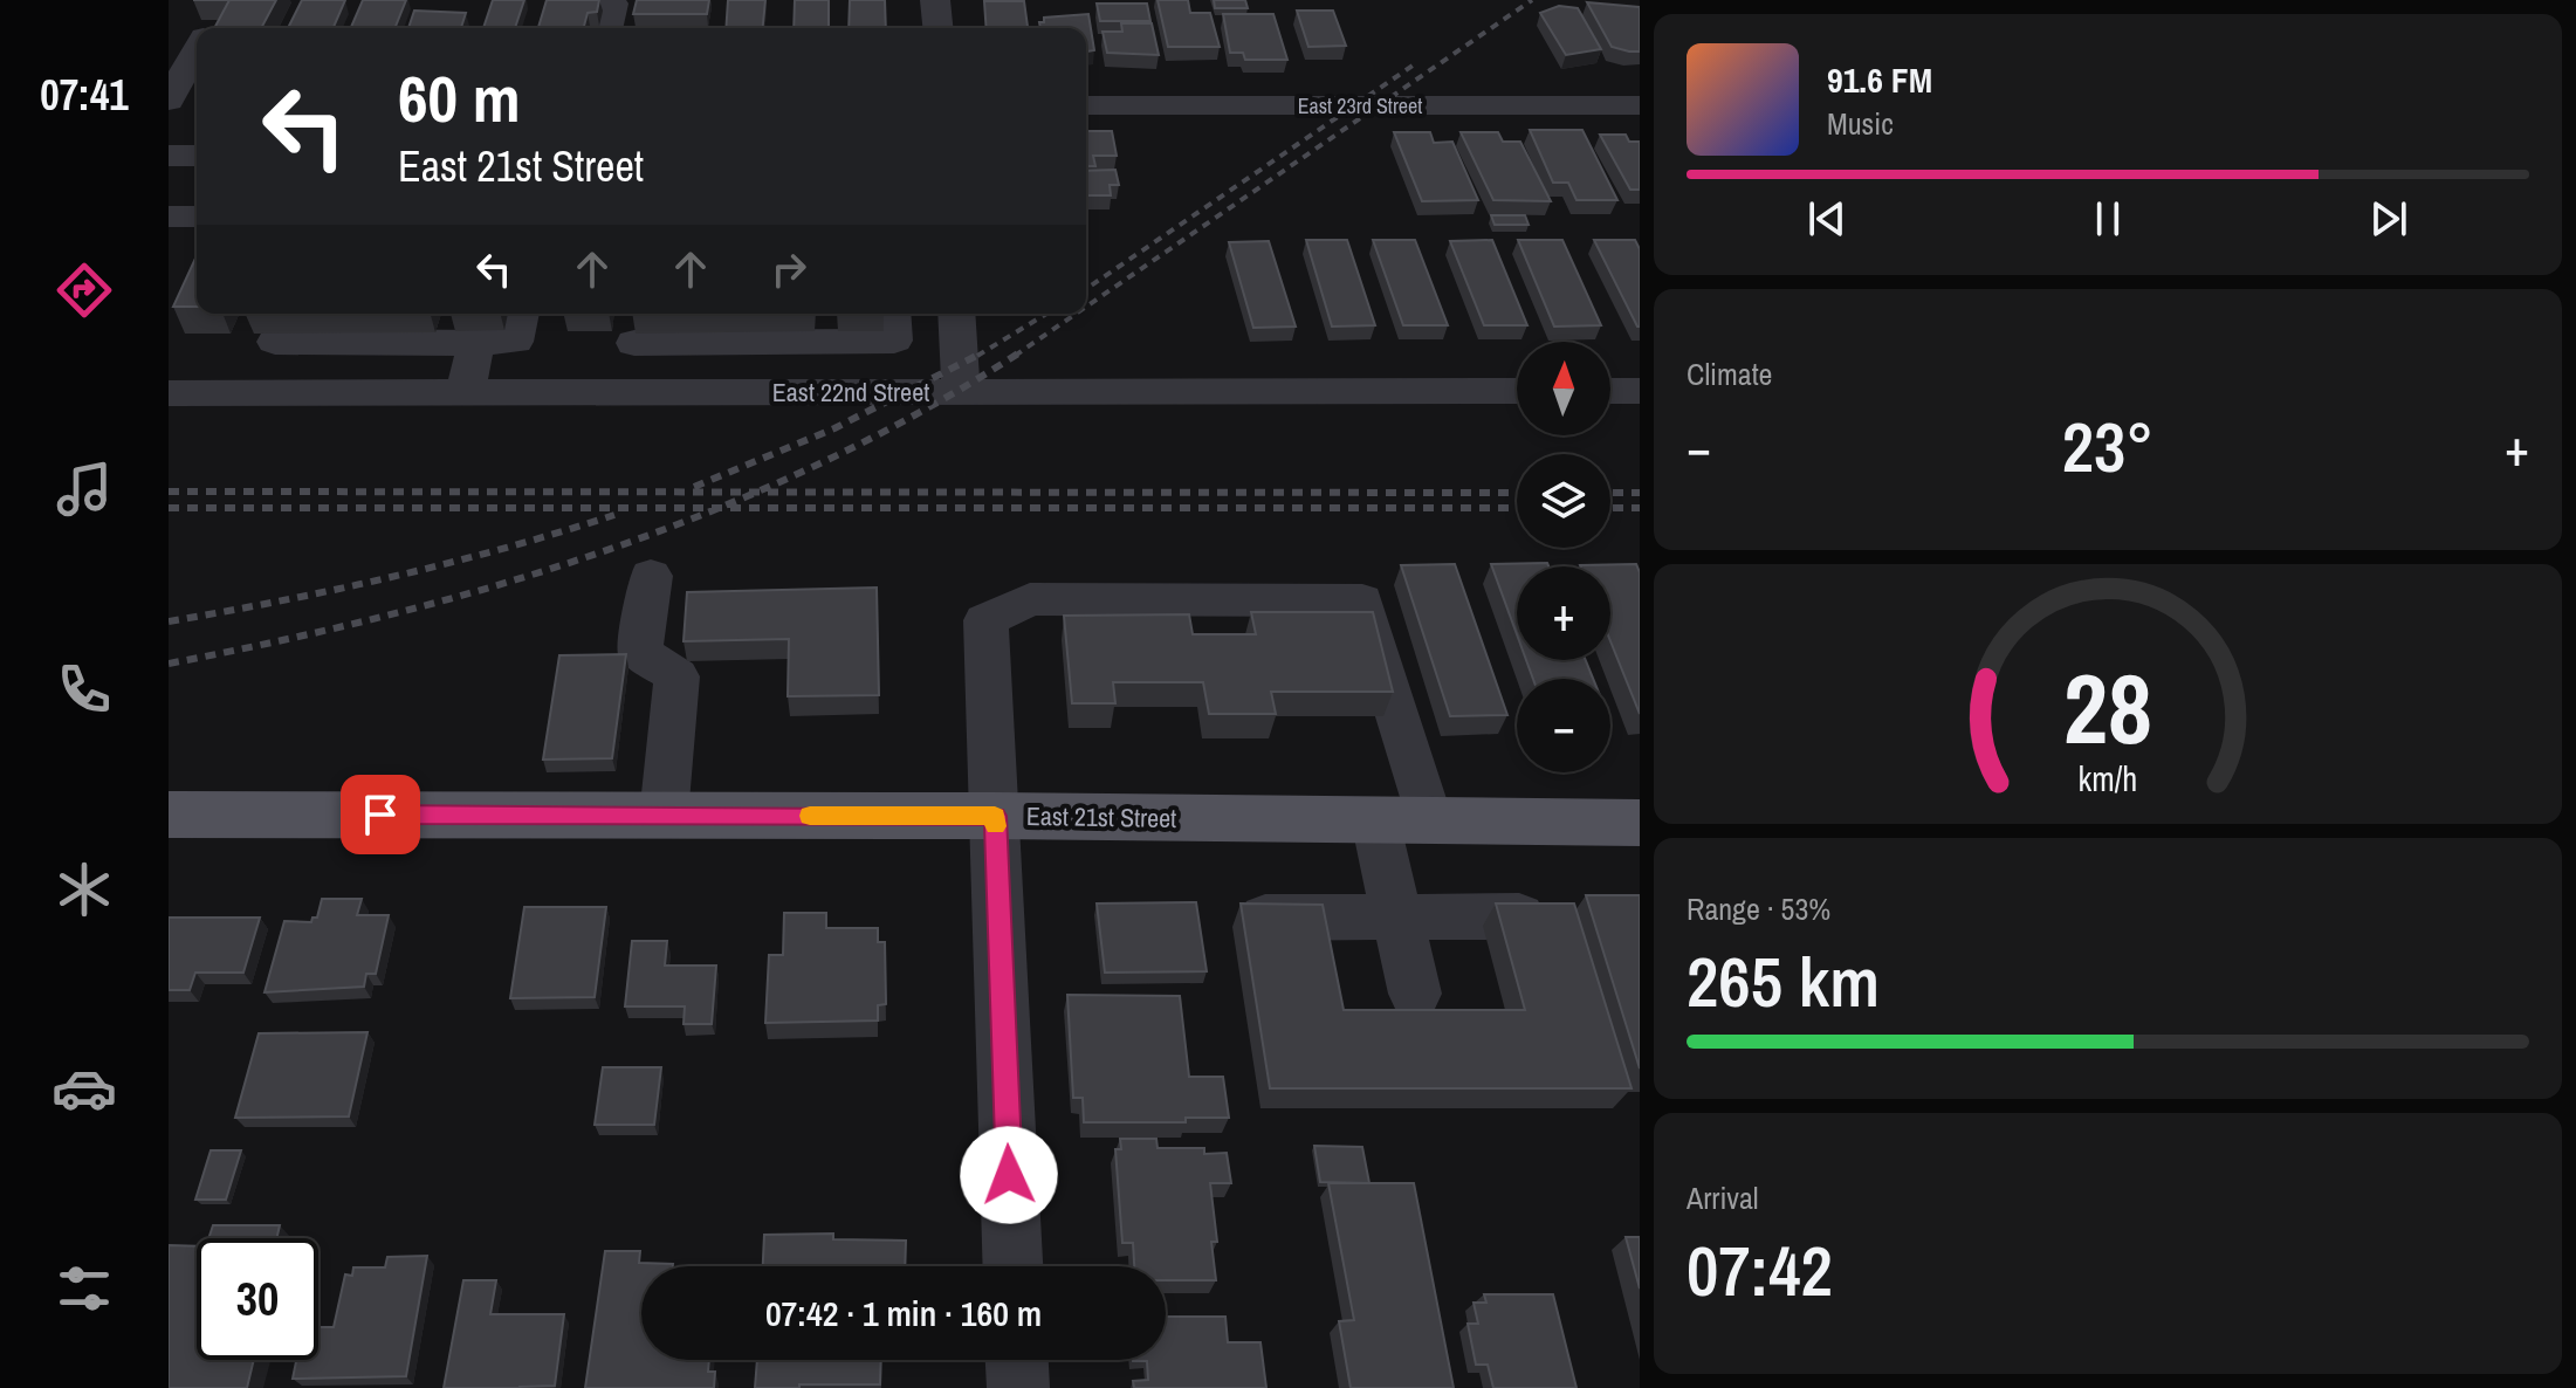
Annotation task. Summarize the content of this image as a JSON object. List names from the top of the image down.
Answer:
{
  "streets": {
    "main road": ["East 21st Street"],
    "street": ["East 23rd Street", "East 22nd Street"]
  },
  "north": "top",
  "page": {
    "tabs": "07:41",
    "turn": ["60 m", "East 21st Street"],
    "song": ["91.6 FM", "Music"],
    "tile": [
      "Climate",
      ["Range · 53%", "265 km"],
      ["Arrival", "07:42"]
    ],
    "map_buttons": ["+", "−"],
    "heat": ["−", "23°", "+"],
    "limit": "30",
    "trip": "07:42 · 1 min · 160 m",
    "gauge": ["28", "km/h"]
  }
}
